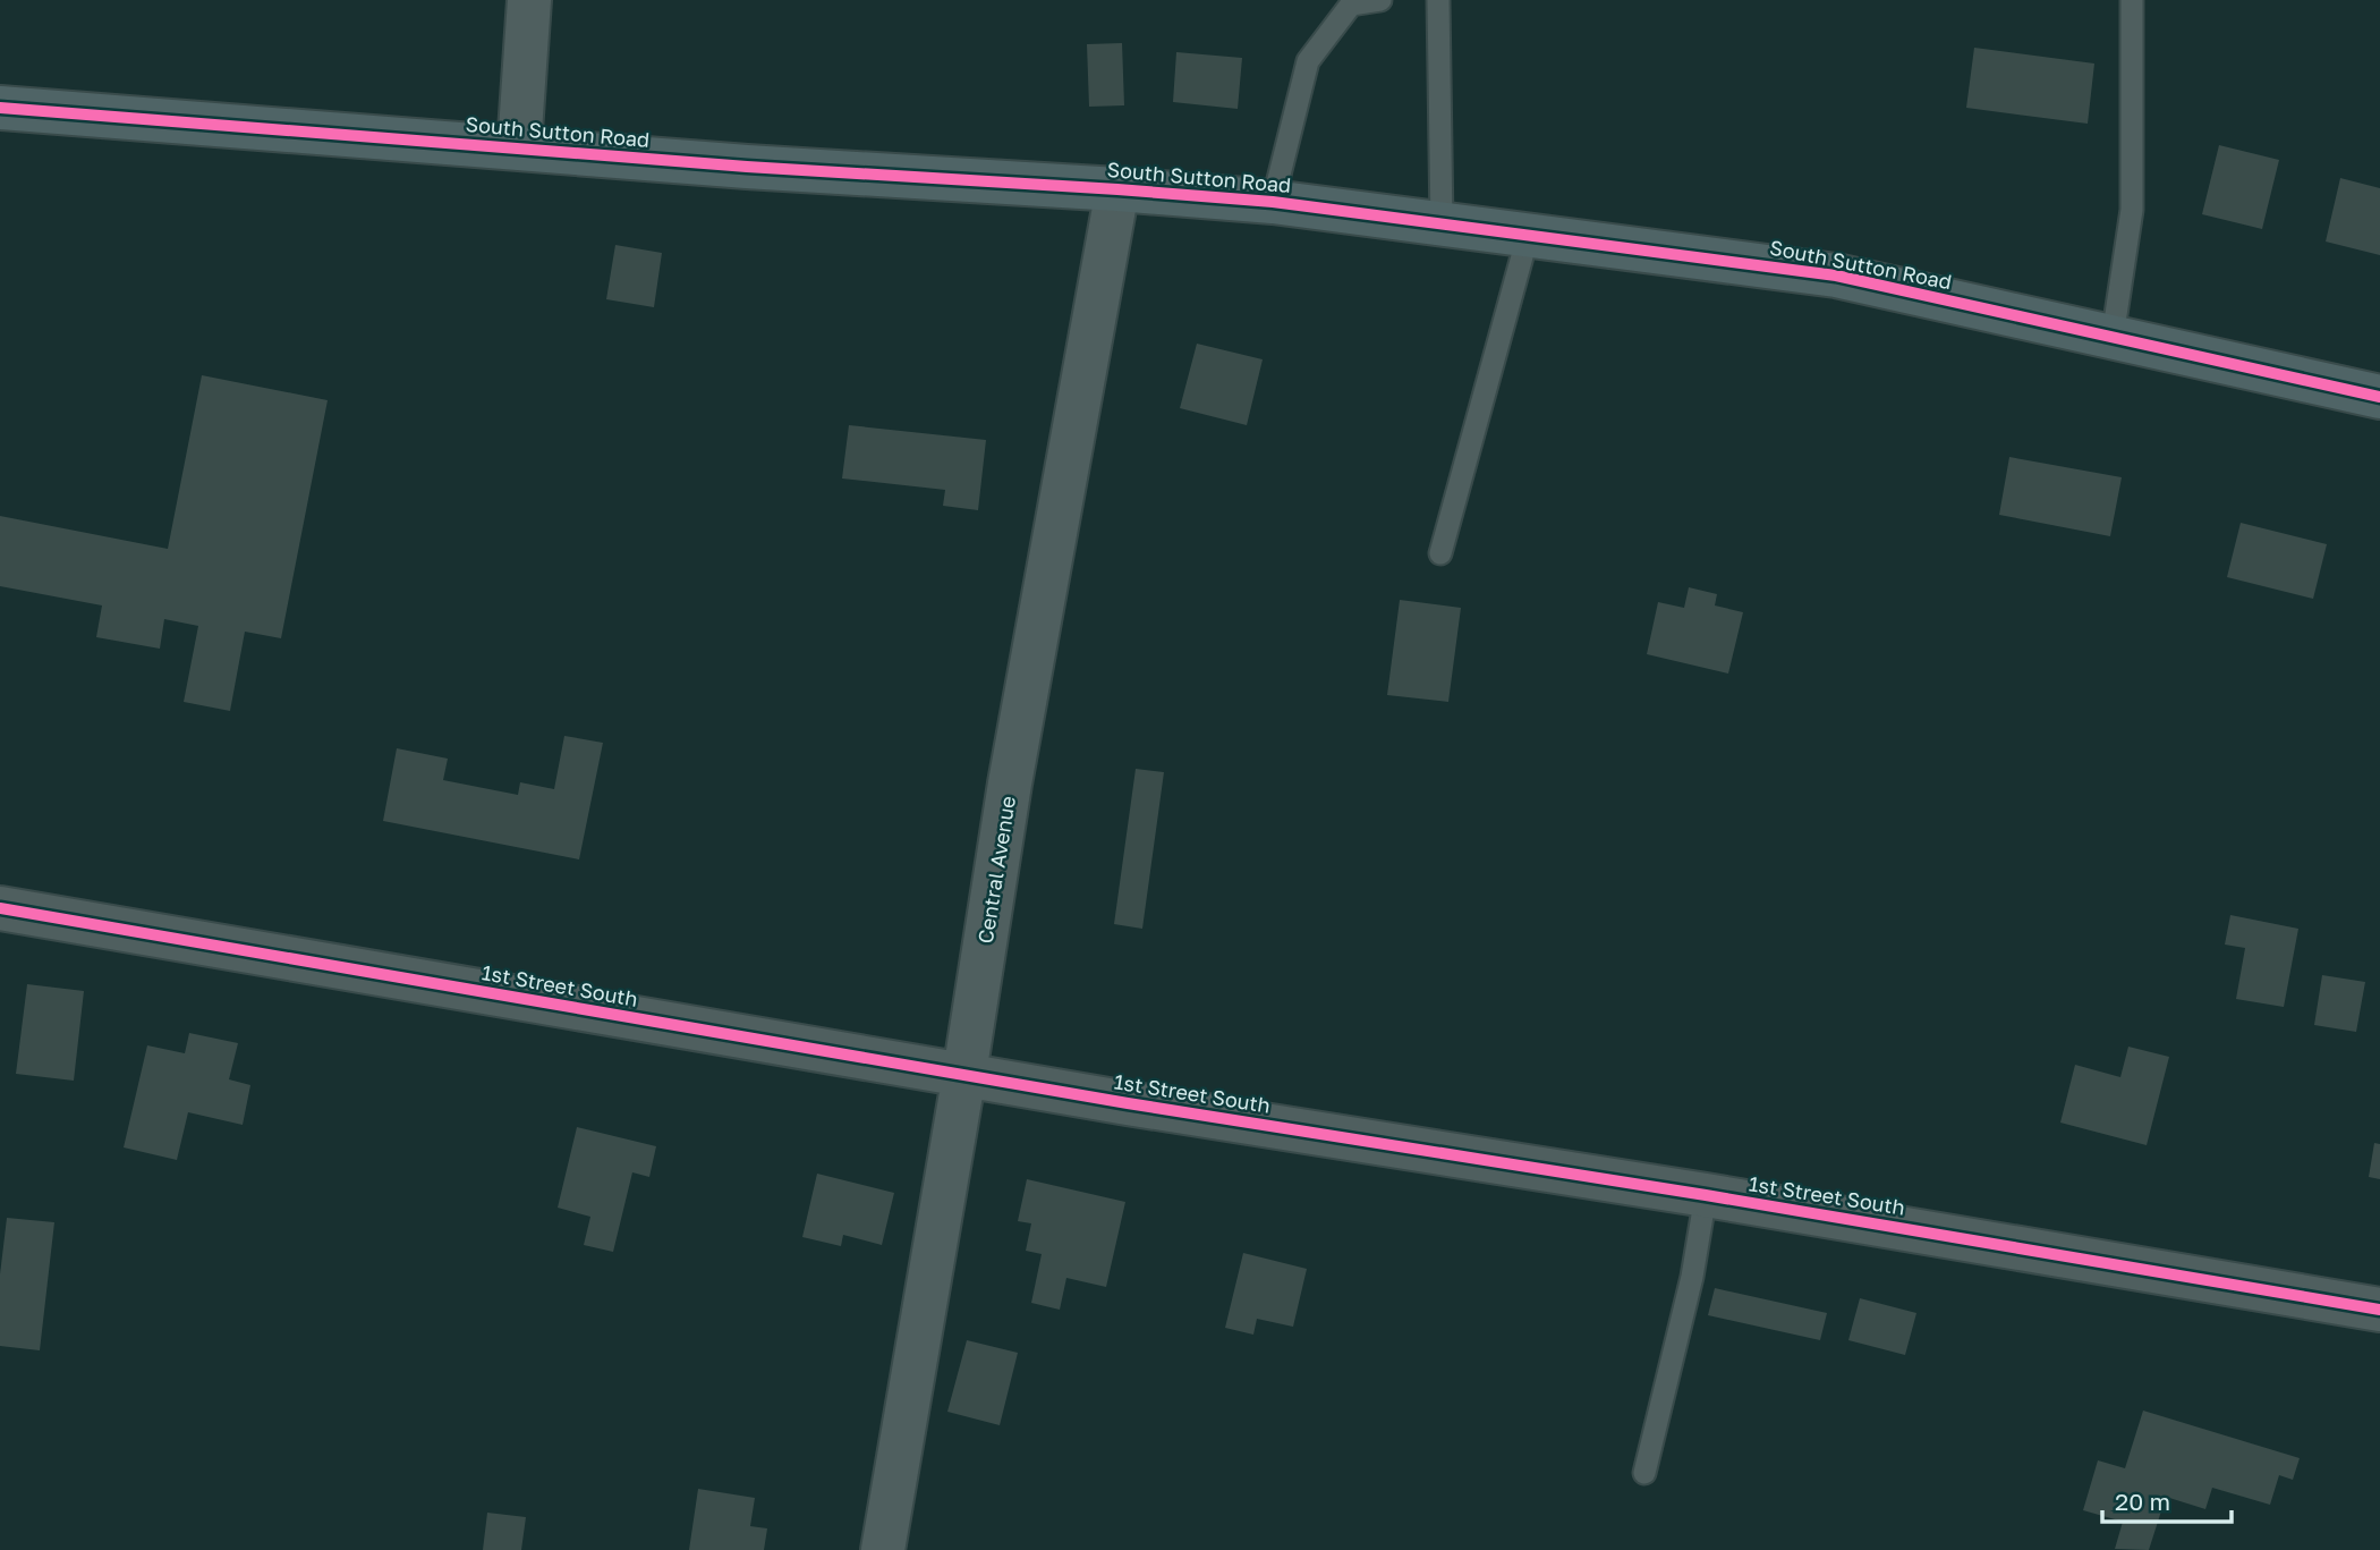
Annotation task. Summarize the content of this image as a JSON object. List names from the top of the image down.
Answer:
{
  "streets": {
    "main road": ["South Sutton Road"],
    "street": ["Central Avenue", "1st Street South"]
  },
  "crossings": [
    ["South Sutton Road", "Central Avenue"],
    ["Central Avenue", "1st Street South"]
  ],
  "scale_bar": "20 m"
}
